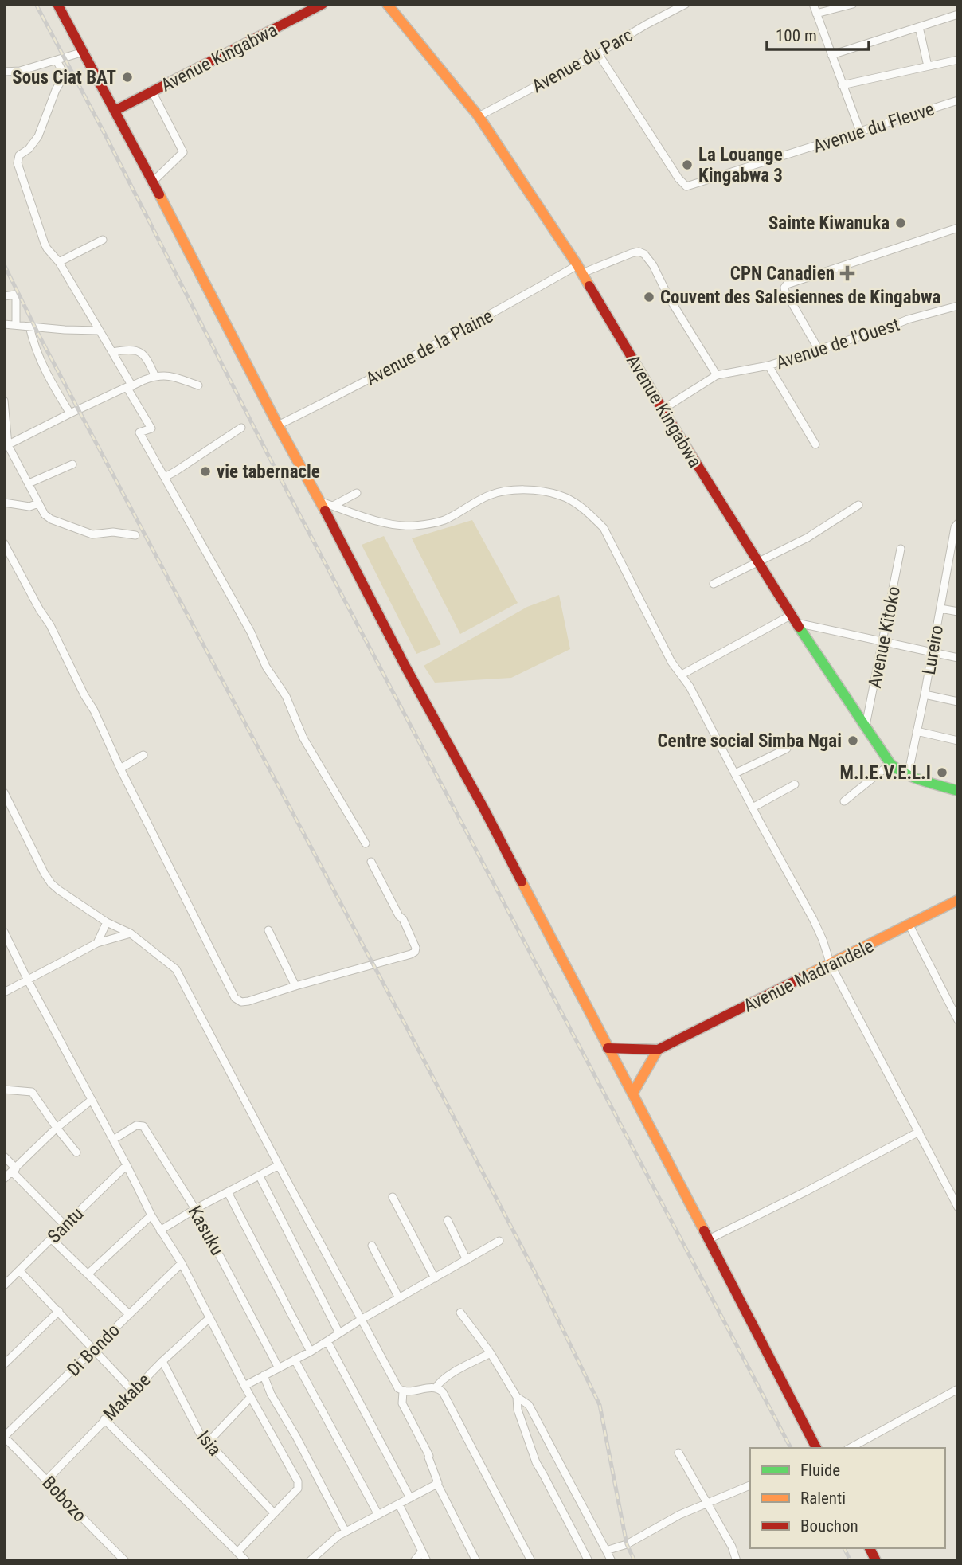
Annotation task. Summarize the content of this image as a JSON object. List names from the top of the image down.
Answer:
{
  "streets": {
    "main road": ["Avenue Kingabwa", "Avenue Madrandele"],
    "street": [
      "Avenue du Parc",
      "Avenue du Fleuve",
      "Avenue de l'Ouest",
      "Avenue de la Plaine",
      "Avenue Kitoko",
      "Lureiro",
      "Santu",
      "Kasuku",
      "Di Bondo",
      "Makabe",
      "Isia",
      "Bobozo"
    ]
  },
  "crossings": [
    ["Avenue Kingabwa", "Avenue du Parc"],
    ["Avenue Kingabwa", "Avenue de l'Ouest"],
    ["Avenue Kingabwa", "Avenue de la Plaine"],
    ["Avenue Kingabwa", "Avenue Kitoko"],
    ["Avenue Kingabwa", "Lureiro"],
    ["Avenue du Parc", "Avenue du Fleuve"],
    ["Avenue de l'Ouest", "Avenue de la Plaine"],
    ["Di Bondo", "Bobozo"],
    ["Makabe", "Isia"],
    ["Makabe", "Bobozo"]
  ],
  "places": {
    "other": [
      "Sous Ciat BAT",
      "La Louange Kingabwa 3",
      "Sainte Kiwanuka",
      "Couvent des Salesiennes de Kingabwa",
      "vie tabernacle",
      "Centre social Simba Ngai",
      "M.I.E.V.E.L.I"
    ],
    "health": ["CPN Canadien"]
  },
  "legend": ["Fluide", "Ralenti", "Bouchon"],
  "scale_bar": "100 m"
}
